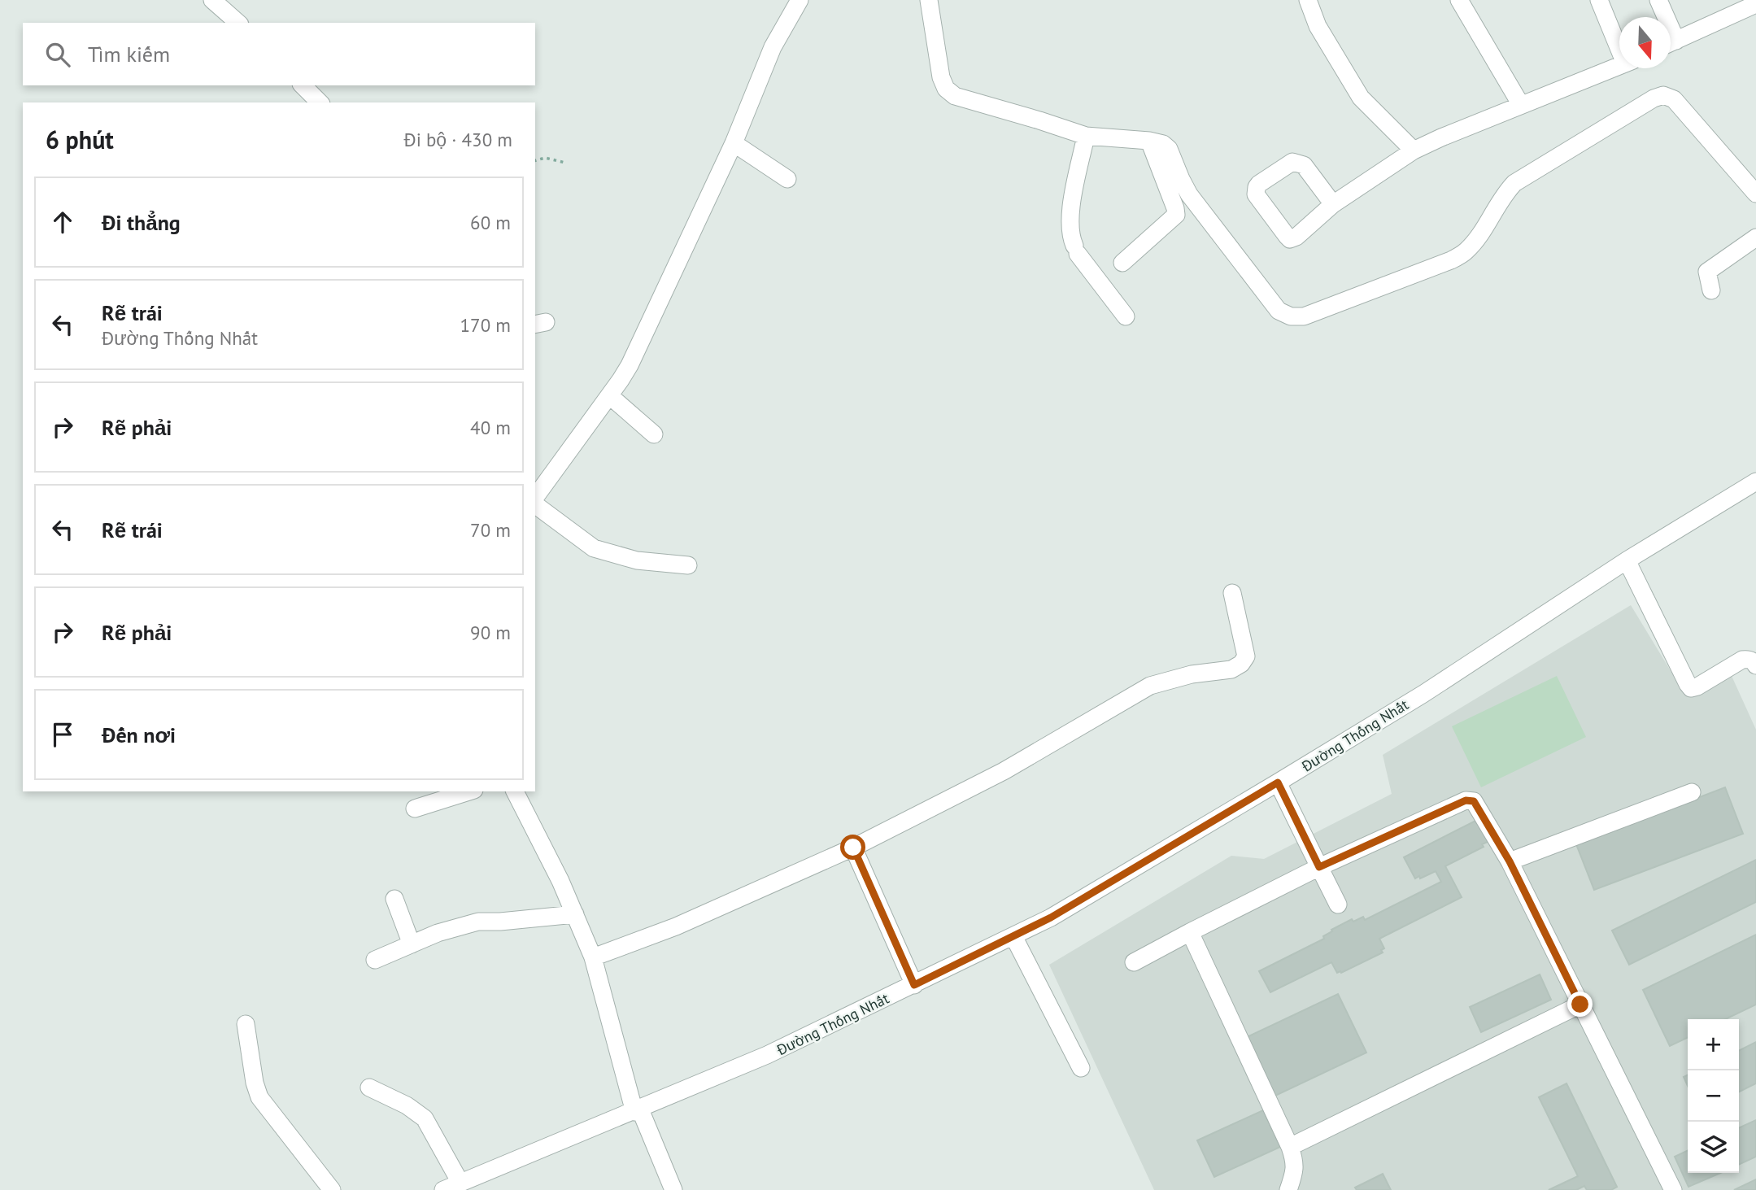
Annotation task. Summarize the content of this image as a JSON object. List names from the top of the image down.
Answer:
{
  "streets": {
    "street": ["Đường Thống Nhất"]
  },
  "north": "bottom",
  "page": {
    "search": "Tìm kiếm",
    "heading": ["6 phút", "Đi bộ · 430 m"],
    "list": [
      ["Đi thẳng", "60 m"],
      ["Rẽ trái", "Đường Thống Nhất", "170 m"],
      ["Rẽ phải", "40 m"],
      ["Rẽ trái", "70 m"],
      ["Rẽ phải", "90 m"],
      "Đến nơi"
    ],
    "map_buttons": ["+", "−"]
  }
}
